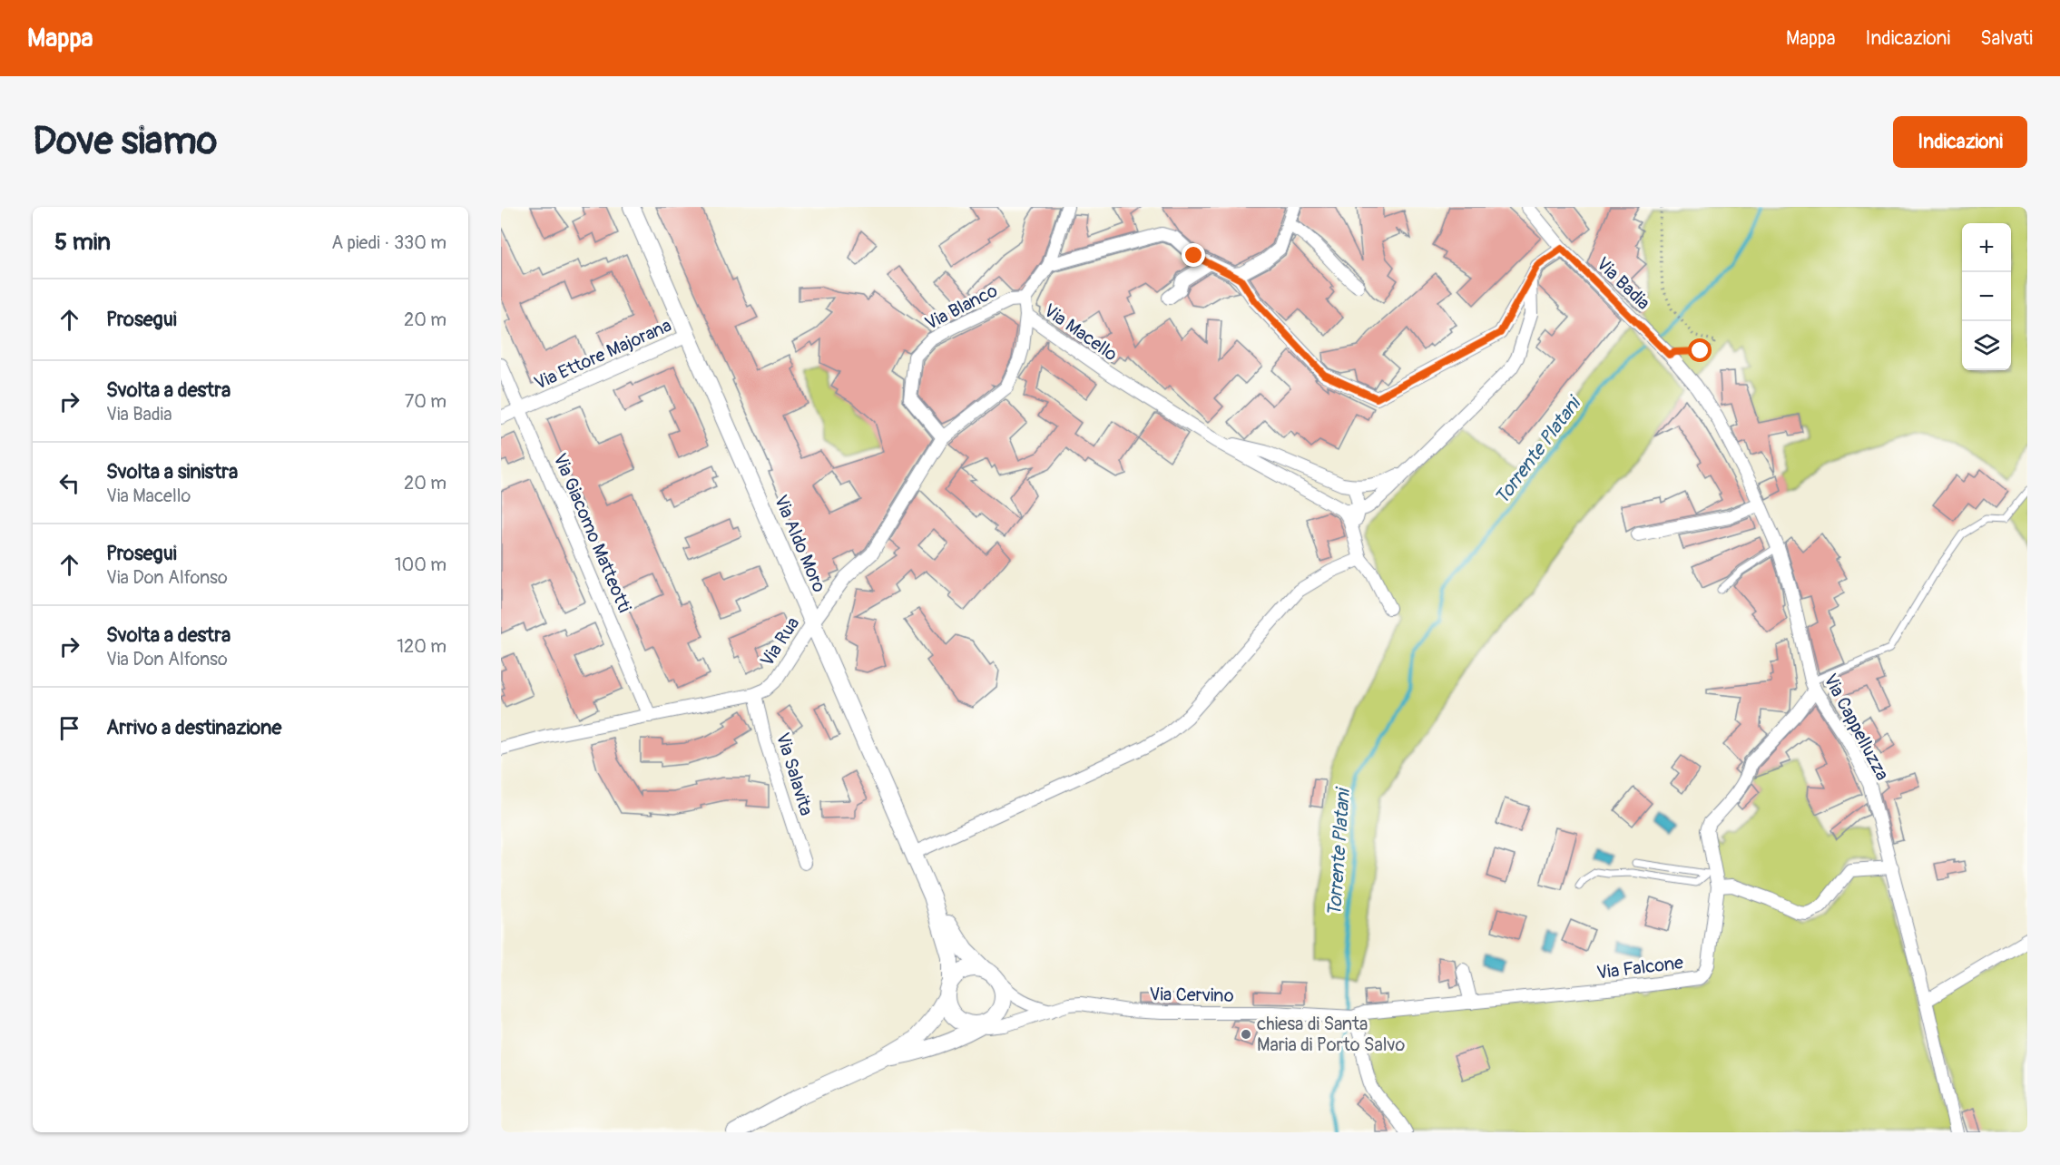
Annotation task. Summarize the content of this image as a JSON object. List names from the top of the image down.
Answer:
{
  "streets": {
    "street": [
      "Via Badia",
      "Via Blanco",
      "Via Macello",
      "Via Ettore Majorana",
      "Via Giacomo Matteotti",
      "Via Aldo Moro",
      "Via Rua",
      "Via Cappelluzza",
      "Via Salavita",
      "Via Falcone",
      "Via Cervino"
    ]
  },
  "crossings": [
    ["Via Badia", "Via Cappelluzza"],
    ["Via Blanco", "Via Macello"],
    ["Via Blanco", "Via Rua"],
    ["Via Macello", "Via Rua"],
    ["Via Ettore Majorana", "Via Giacomo Matteotti"],
    ["Via Ettore Majorana", "Via Aldo Moro"],
    ["Via Giacomo Matteotti", "Via Rua"],
    ["Via Aldo Moro", "Via Rua"],
    ["Via Rua", "Via Salavita"],
    ["Via Cappelluzza", "Via Falcone"],
    ["Via Falcone", "Via Cervino"]
  ],
  "water": ["Torrente Platani"],
  "places": ["chiesa di Santa Maria di Porto Salvo"],
  "page": {
    "header": "Mappa",
    "nav": ["Mappa", "Indicazioni", "Salvati"],
    "buttons": "Indicazioni",
    "title": "Dove siamo",
    "heading": ["5 min", "A piedi · 330 m"],
    "map_buttons": ["+", "−"],
    "list": [
      ["Prosegui", "20 m"],
      ["Svolta a destra", "Via Badia", "70 m"],
      ["Svolta a sinistra", "Via Macello", "20 m"],
      ["Prosegui", "Via Don Alfonso", "100 m"],
      ["Svolta a destra", "Via Don Alfonso", "120 m"],
      "Arrivo a destinazione"
    ]
  }
}
